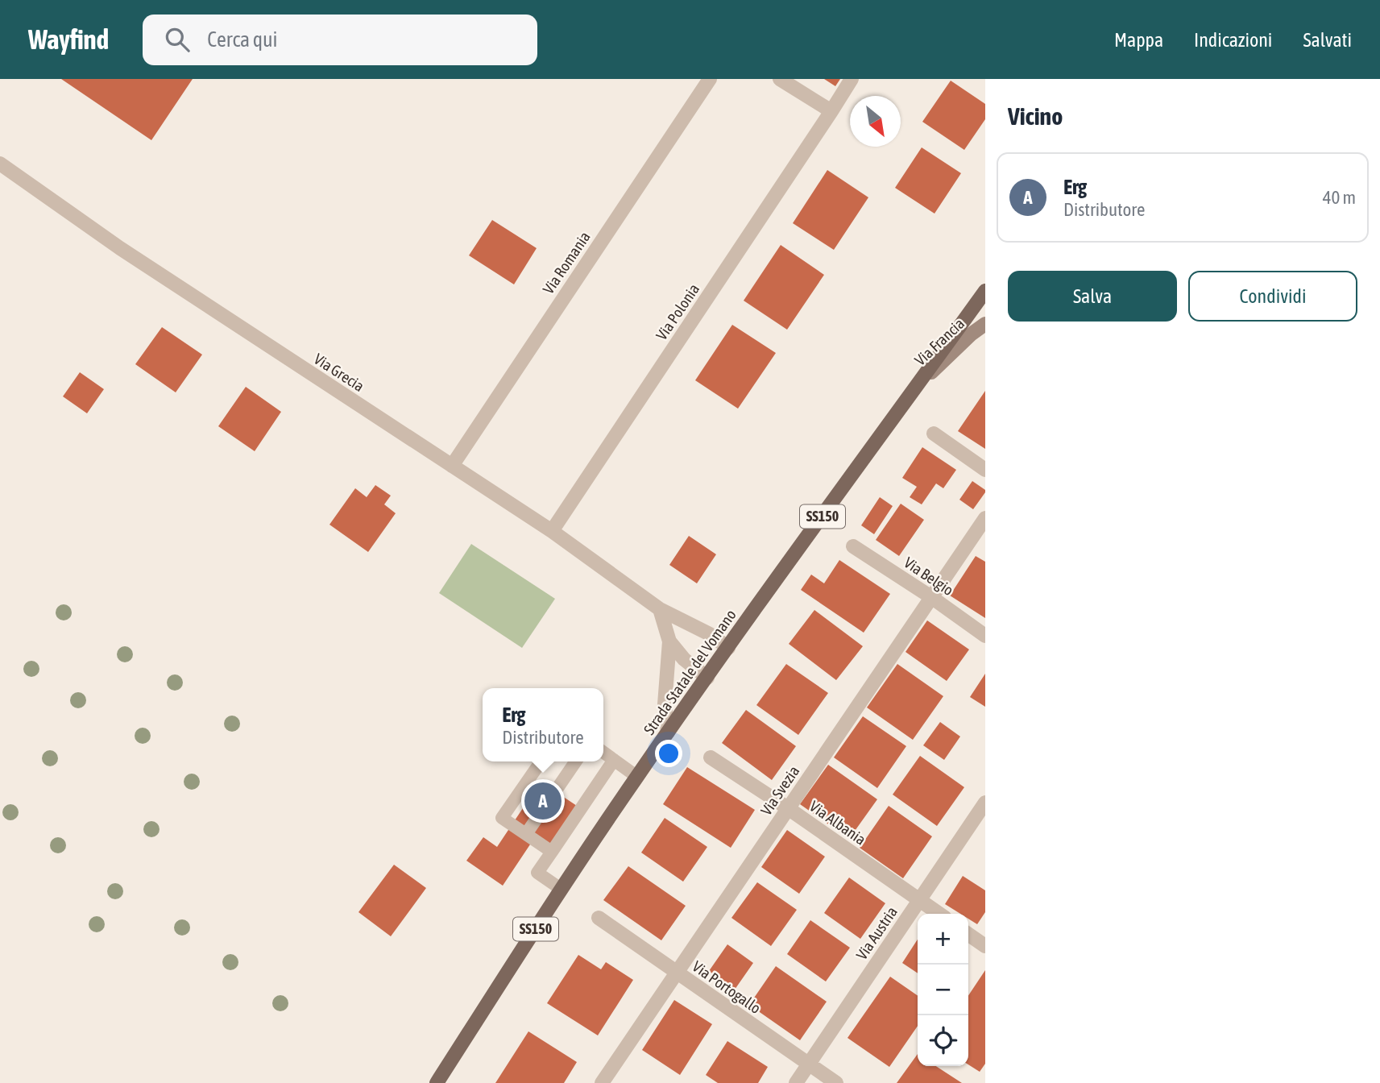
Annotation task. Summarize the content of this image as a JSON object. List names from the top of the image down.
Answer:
{
  "streets": {
    "main road": ["Via Francia", "SS150", "Strada Statale del Vomano"],
    "street": [
      "Via Romania",
      "Via Polonia",
      "Via Grecia",
      "Via Belgio",
      "Via Svezia",
      "Via Albania",
      "Via Austria",
      "Via Portogallo"
    ]
  },
  "crossings": [
    ["Via Romania", "Via Grecia"],
    ["Via Polonia", "Via Grecia"],
    ["Via Francia", "Strada Statale del Vomano"],
    ["Via Grecia", "Strada Statale del Vomano"],
    ["Via Belgio", "Via Svezia"],
    ["Via Svezia", "Via Albania"],
    ["Via Svezia", "Via Portogallo"],
    ["Via Albania", "Via Austria"],
    ["Via Austria", "Via Portogallo"]
  ],
  "north": "bottom right",
  "page": {
    "header": "Wayfind",
    "search": "Cerca qui",
    "nav": ["Mappa", "Indicazioni", "Salvati"],
    "heading": "Vicino",
    "list": [
      {
        "mark": "A",
        "name": "Erg",
        "note": "Distributore",
        "value": "40 m"
      }
    ],
    "buttons": ["Salva", "Condividi"],
    "popup": ["Erg", "Distributore"],
    "pins": "A",
    "map_buttons": ["+", "−"]
  }
}
